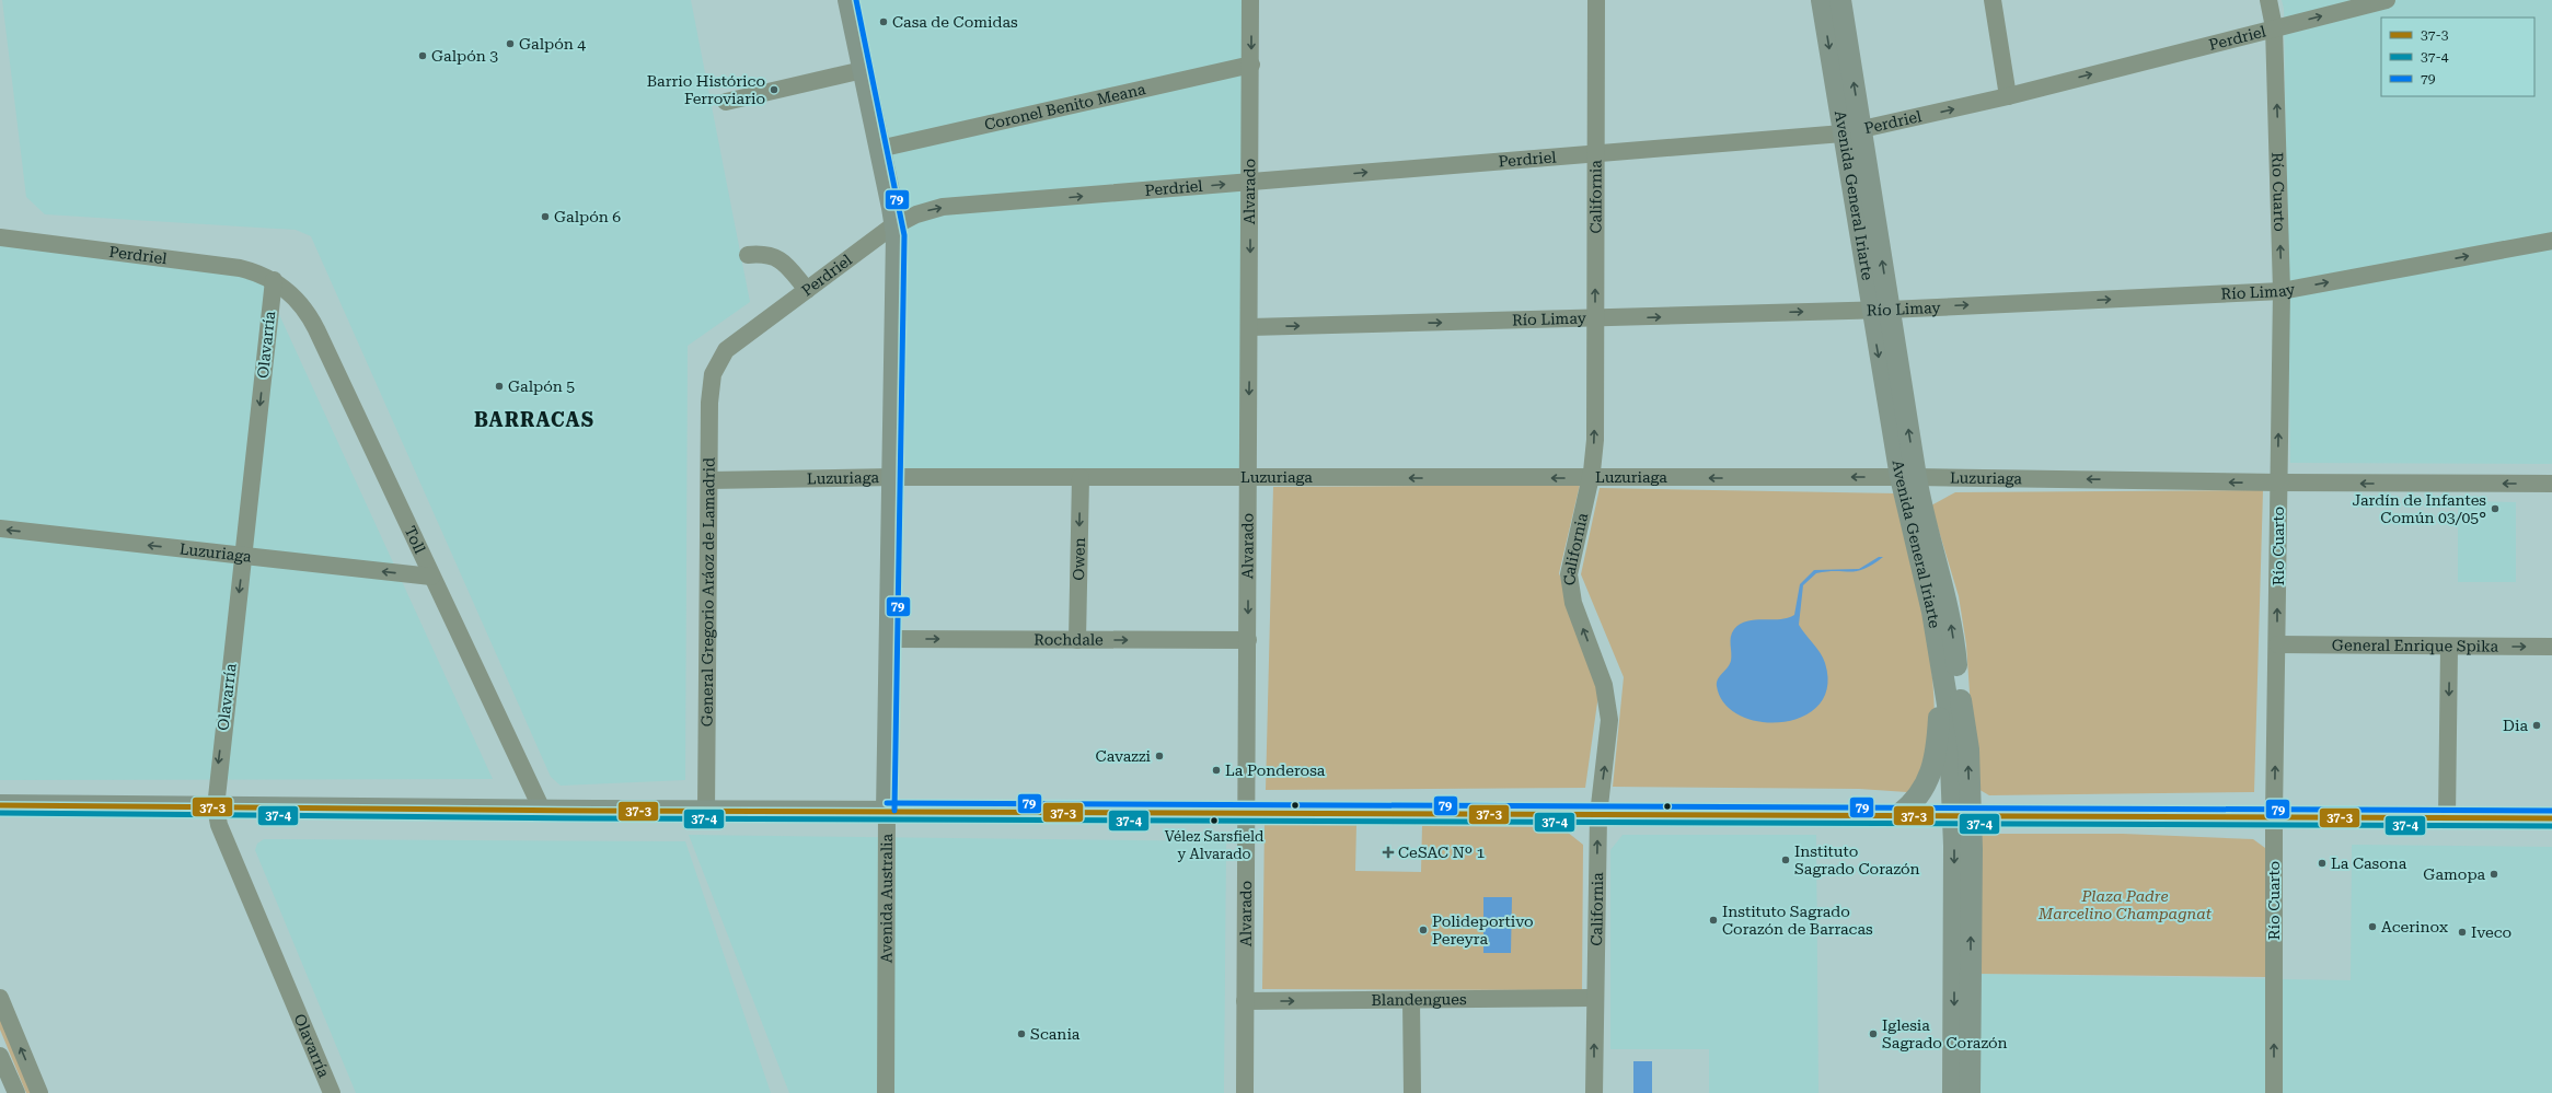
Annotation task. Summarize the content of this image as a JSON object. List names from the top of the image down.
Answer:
{
  "streets": {
    "main road": ["Avenida General Iriarte", "Avenida Australia"],
    "street": [
      "Perdriel",
      "Coronel Benito Meana",
      "Río Cuarto",
      "Alvarado",
      "California",
      "Río Limay",
      "Olavarría",
      "Luzuriaga",
      "Toll",
      "Owen",
      "General Gregorio Aráoz de Lamadrid",
      "Rochdale",
      "General Enrique Spika",
      "Blandengues"
    ]
  },
  "crossings": [
    ["Perdriel", "Río Cuarto"],
    ["Perdriel", "Alvarado"],
    ["Perdriel", "Avenida General Iriarte"],
    ["Perdriel", "California"],
    ["Perdriel", "Olavarría"],
    ["Perdriel", "Toll"],
    ["Perdriel", "General Gregorio Aráoz de Lamadrid"],
    ["Perdriel", "Avenida Australia"],
    ["Coronel Benito Meana", "Alvarado"],
    ["Coronel Benito Meana", "Avenida Australia"],
    ["Río Cuarto", "Río Limay"],
    ["Río Cuarto", "Luzuriaga"],
    ["Río Cuarto", "General Enrique Spika"],
    ["Alvarado", "Río Limay"],
    ["Alvarado", "Luzuriaga"],
    ["Alvarado", "Rochdale"],
    ["Alvarado", "Blandengues"],
    ["Avenida General Iriarte", "Río Limay"],
    ["Avenida General Iriarte", "Luzuriaga"],
    ["California", "Río Limay"],
    ["California", "Luzuriaga"],
    ["California", "Blandengues"],
    ["Olavarría", "Luzuriaga"],
    ["Olavarría", "Toll"],
    ["Luzuriaga", "Toll"],
    ["Luzuriaga", "Owen"],
    ["Luzuriaga", "General Gregorio Aráoz de Lamadrid"],
    ["Luzuriaga", "Avenida Australia"],
    ["Owen", "Rochdale"],
    ["Rochdale", "Avenida Australia"]
  ],
  "one_way": [
    "Perdriel",
    "Río Cuarto",
    "Alvarado",
    "California",
    "Río Limay",
    "Olavarría",
    "Luzuriaga",
    "Owen",
    "Rochdale",
    "General Enrique Spika",
    "Blandengues"
  ],
  "districts": ["BARRACAS"],
  "parks": ["Plaza Padre Marcelino Champagnat"],
  "places": {
    "other": [
      "Casa de Comidas",
      "Galpón 4",
      "Galpón 3",
      "Barrio Histórico Ferroviario",
      "Galpón 6",
      "Galpón 5",
      "Jardín de Infantes Común 03/05°",
      "Dia",
      "Cavazzi",
      "La Ponderosa",
      "Vélez Sarsfield y Alvarado",
      "Instituto Sagrado Corazón",
      "La Casona",
      "Gamopa",
      "Instituto Sagrado Corazón de Barracas",
      "Acerinox",
      "Polideportivo Pereyra",
      "Iveco",
      "Scania",
      "Iglesia Sagrado Corazón"
    ],
    "health": ["CeSAC Nº 1"]
  },
  "lines": ["transit line 79", "transit line 37-3", "transit line 37-4"],
  "legend": ["37-3", "37-4", "79"]
}
